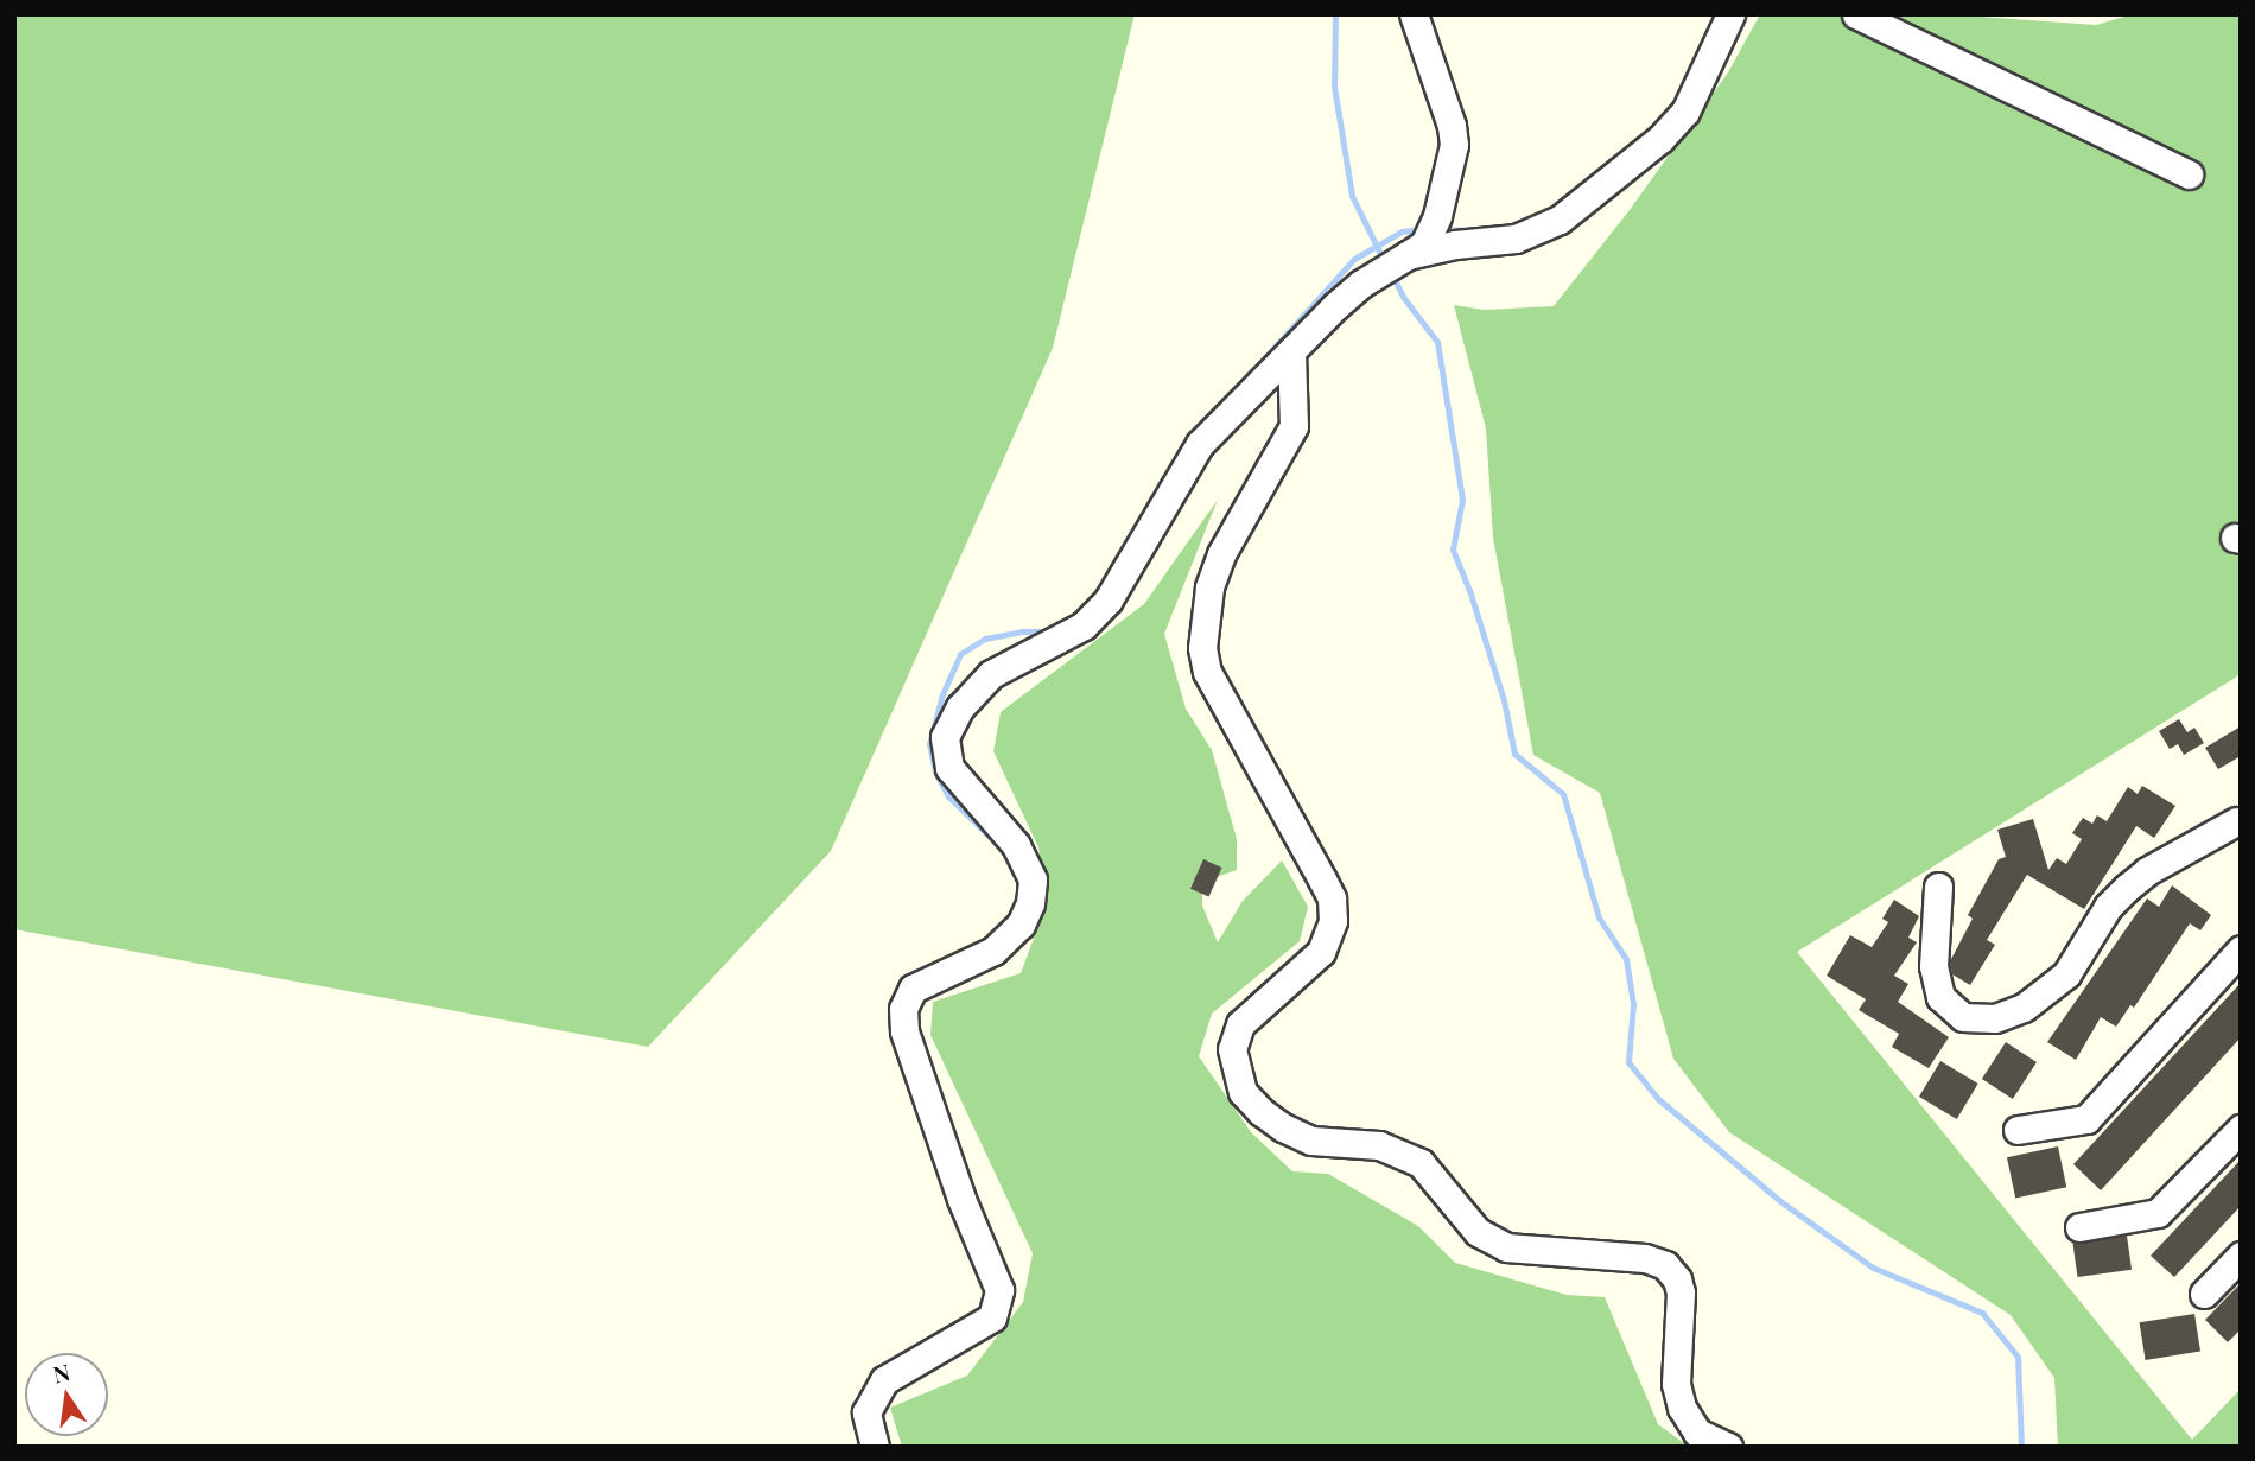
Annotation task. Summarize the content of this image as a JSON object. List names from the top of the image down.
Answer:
{
  "north": "top"
}
